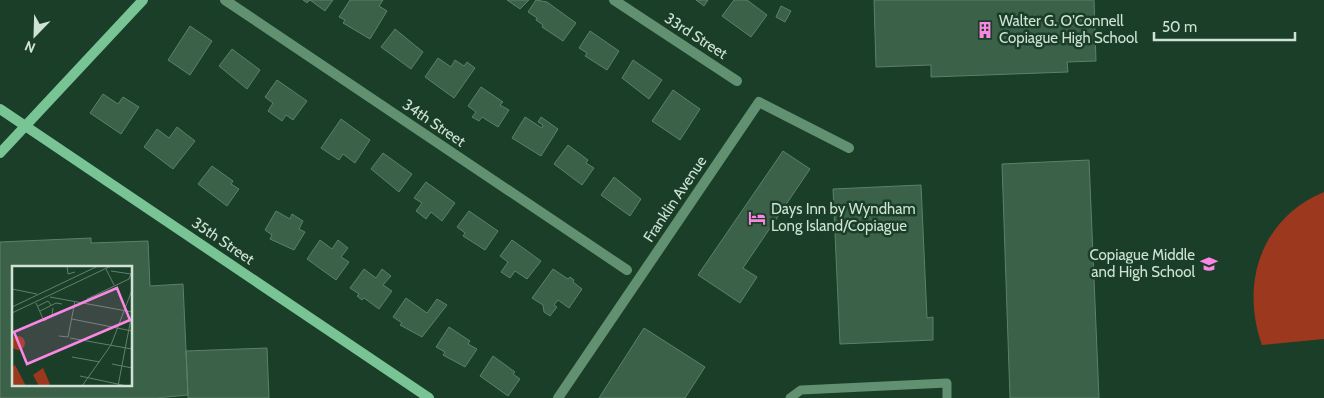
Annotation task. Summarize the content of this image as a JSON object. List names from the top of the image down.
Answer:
{
  "streets": {
    "street": [
      "33rd Street",
      "34th Street",
      "Franklin Avenue",
      "35th Street"
    ]
  },
  "places": {
    "building": ["Walter G. O'Connell Copiague High School"],
    "hotel": ["Days Inn by Wyndham Long Island/Copiague"],
    "school or university": ["Copiague Middle and High School"]
  },
  "scale_bar": "50 m",
  "north": "bottom left"
}
